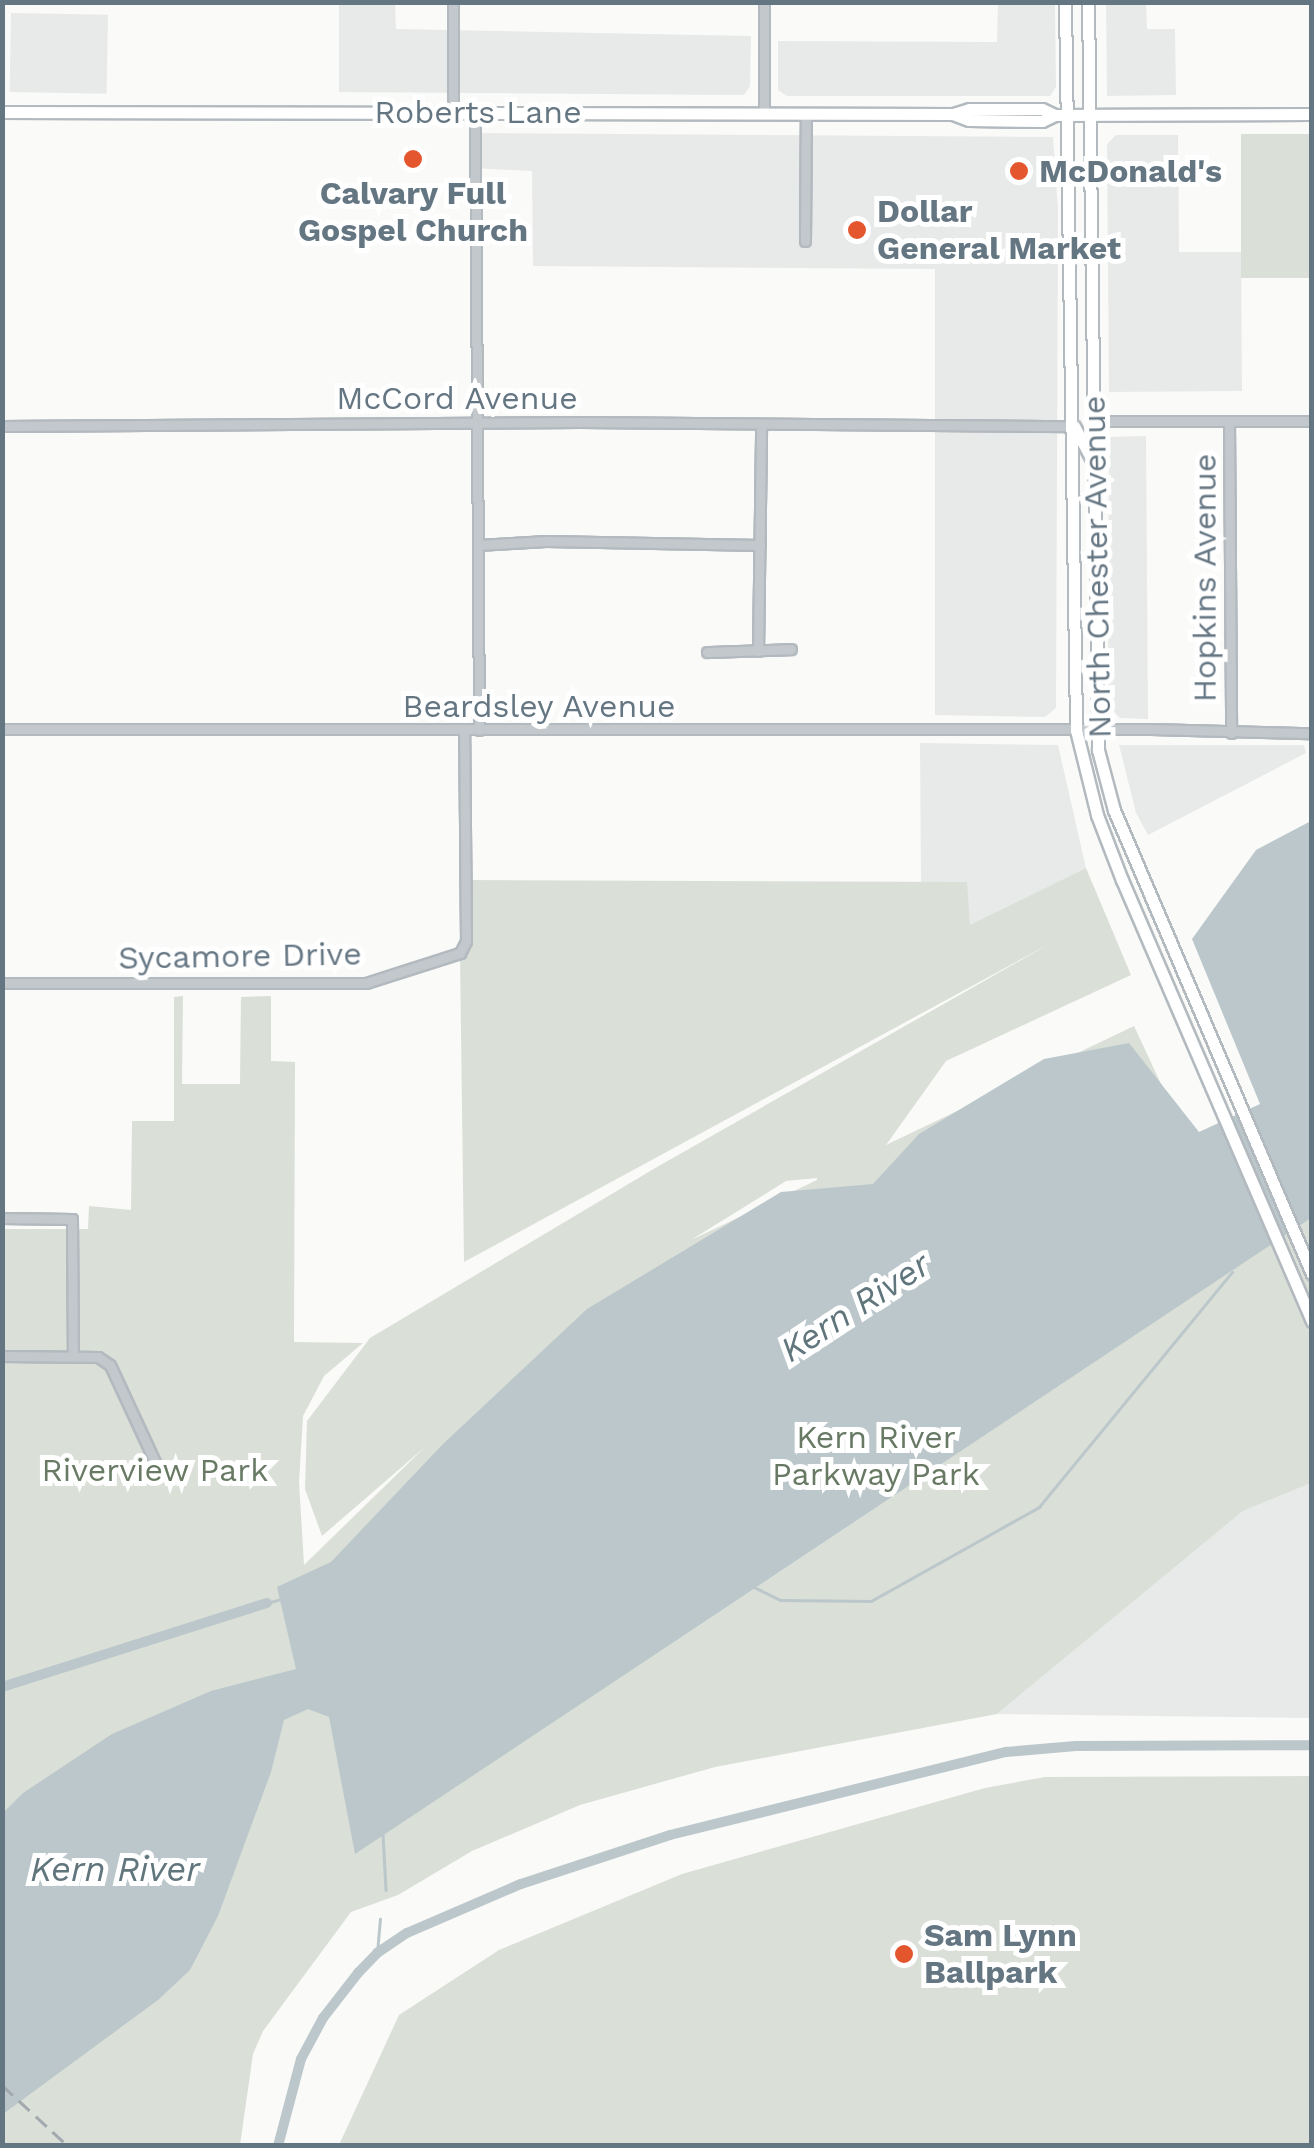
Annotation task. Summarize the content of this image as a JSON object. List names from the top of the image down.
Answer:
{
  "streets": {
    "main road": ["Roberts Lane", "North Chester Avenue"],
    "street": [
      "McCord Avenue",
      "Hopkins Avenue",
      "Beardsley Avenue",
      "Sycamore Drive"
    ]
  },
  "crossings": [
    ["Roberts Lane", "North Chester Avenue"],
    ["McCord Avenue", "North Chester Avenue"],
    ["North Chester Avenue", "Beardsley Avenue"],
    ["Hopkins Avenue", "Beardsley Avenue"],
    ["Beardsley Avenue", "Sycamore Drive"]
  ],
  "water": ["Kern River"],
  "parks": ["Kern River Parkway Park", "Riverview Park"],
  "places": [
    "Calvary Full Gospel Church",
    "McDonald's",
    "Dollar General Market",
    "Sam Lynn Ballpark"
  ]
}
